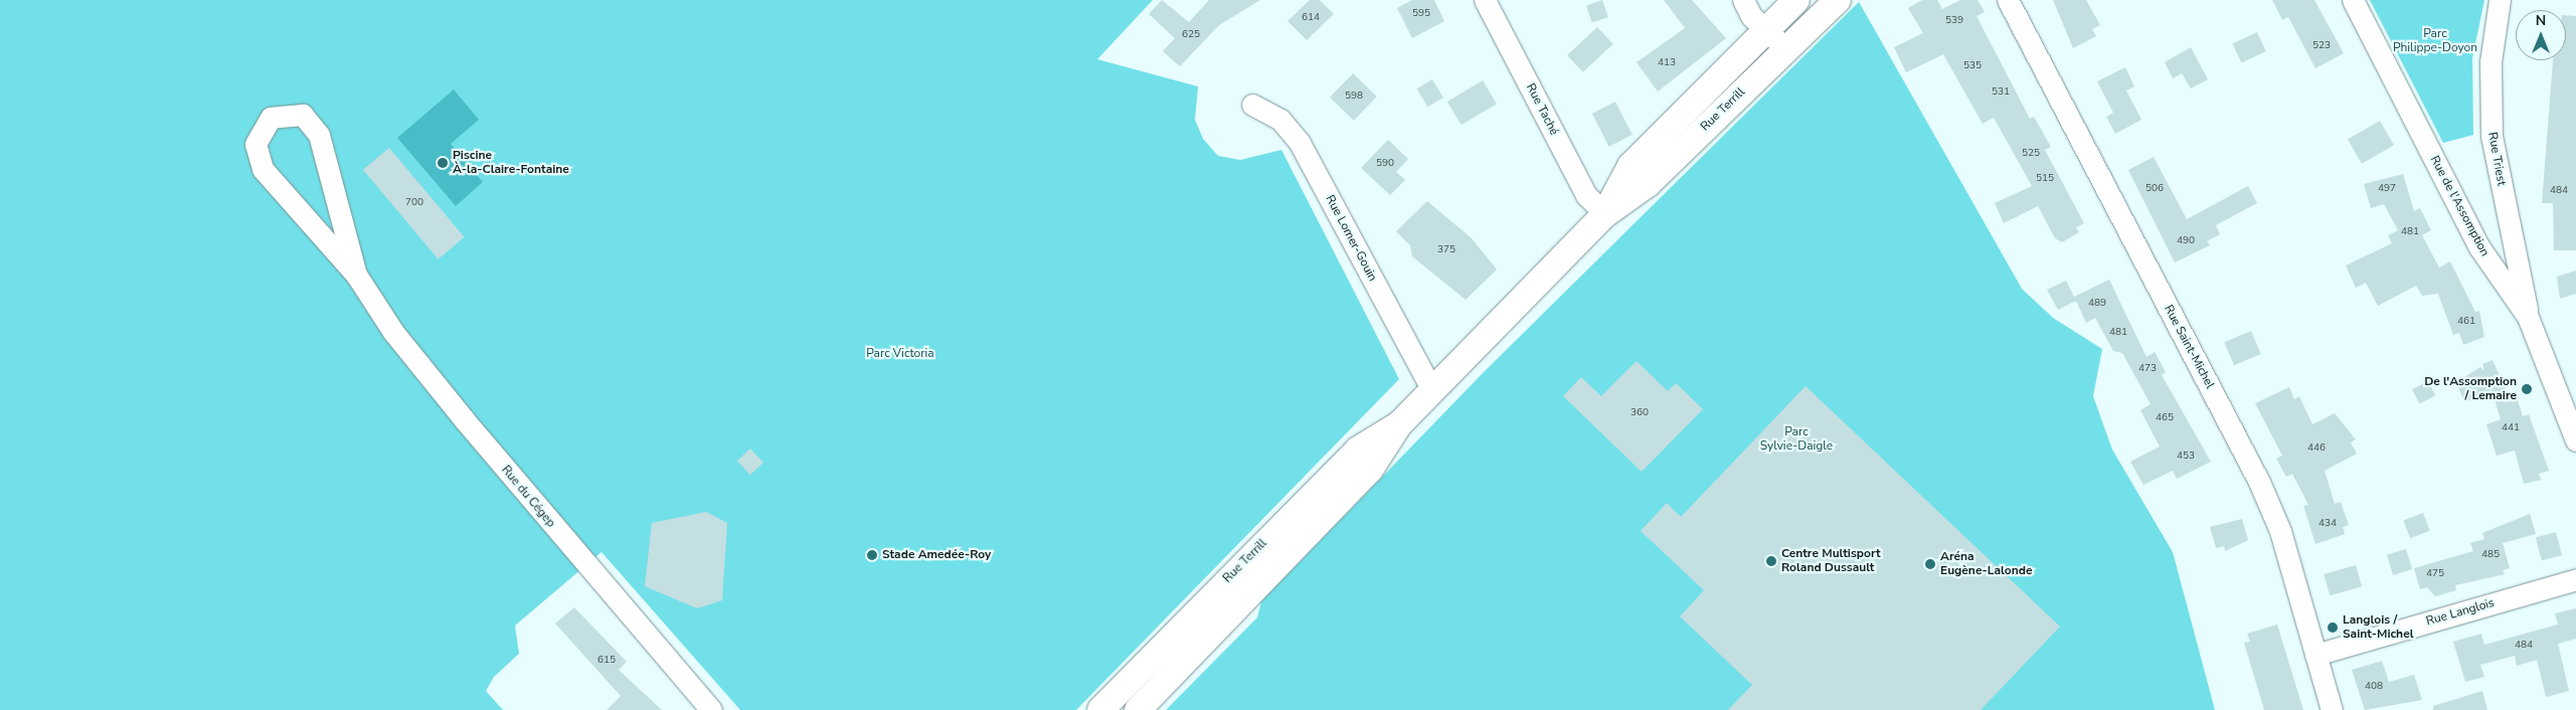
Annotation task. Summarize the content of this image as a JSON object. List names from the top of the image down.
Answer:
{
  "streets": {
    "street": [
      "Rue Taché",
      "Rue Terrill",
      "Rue Triest",
      "Rue de l'Assomption",
      "Rue Lomer-Gouin",
      "Rue Saint-Michel",
      "Rue du Cégep",
      "Rue Langlois"
    ]
  },
  "crossings": [
    ["Rue Taché", "Rue Terrill"],
    ["Rue Terrill", "Rue Lomer-Gouin"],
    ["Rue Triest", "Rue de l'Assomption"],
    ["Rue Saint-Michel", "Rue Langlois"]
  ],
  "parks": ["Parc Philippe-Doyon", "Parc Victoria", "Parc Sylvie-Daigle"],
  "places": [
    "Piscine À-la-Claire-Fontaine",
    "De l'Assomption / Lemaire",
    "Stade Amedée-Roy",
    "Centre Multisport Roland Dussault",
    "Aréna Eugène-Lalonde",
    "Langlois / Saint-Michel"
  ],
  "house_numbers": [
    "595",
    "614",
    "539",
    "625",
    "523",
    "413",
    "535",
    "531",
    "598",
    "525",
    "590",
    "515",
    "506",
    "497",
    "484",
    "700",
    "481",
    "490",
    "375",
    "489",
    "461",
    "481",
    "473",
    "360",
    "465",
    "441",
    "446",
    "453",
    "434",
    "485",
    "475",
    "484",
    "615",
    "408"
  ],
  "north": "top"
}
